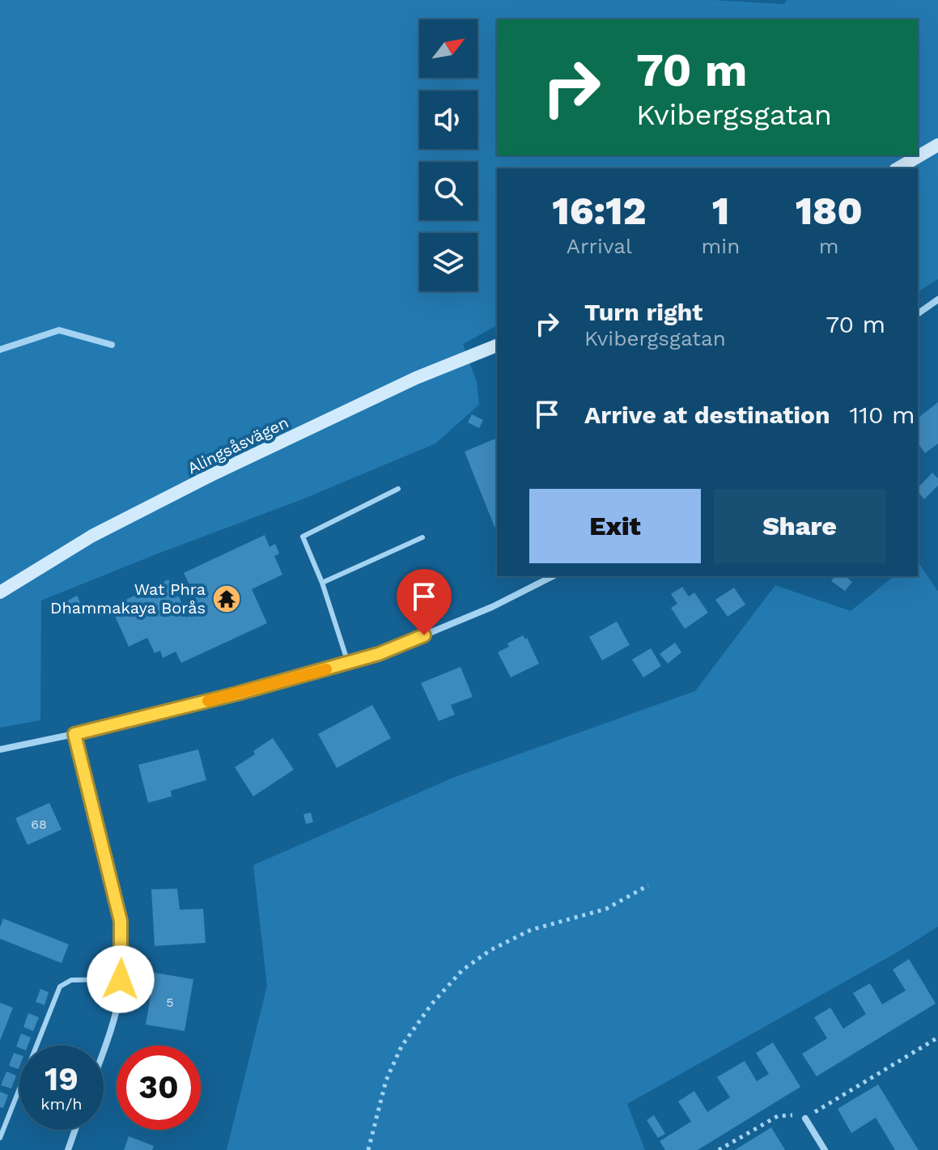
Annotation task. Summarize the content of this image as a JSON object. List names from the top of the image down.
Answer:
{
  "streets": {
    "main road": ["Alingsåsvägen"]
  },
  "places": {
    "temple": ["Wat Phra Dhammakaya Borås"]
  },
  "house_numbers": ["68", "5"],
  "north": "top right",
  "page": {
    "turn": ["70 m", "Kvibergsgatan"],
    "eta": [
      "16:12",
      "Arrival",
      "1",
      "min",
      "180",
      "m"
    ],
    "list": [
      {
        "name": "Turn right",
        "note": "Kvibergsgatan",
        "value": "70 m"
      },
      {
        "name": "Arrive at destination",
        "value": "110 m"
      }
    ],
    "buttons": ["Exit", "Share"],
    "speed": "19 km/h",
    "limit": "30"
  }
}
